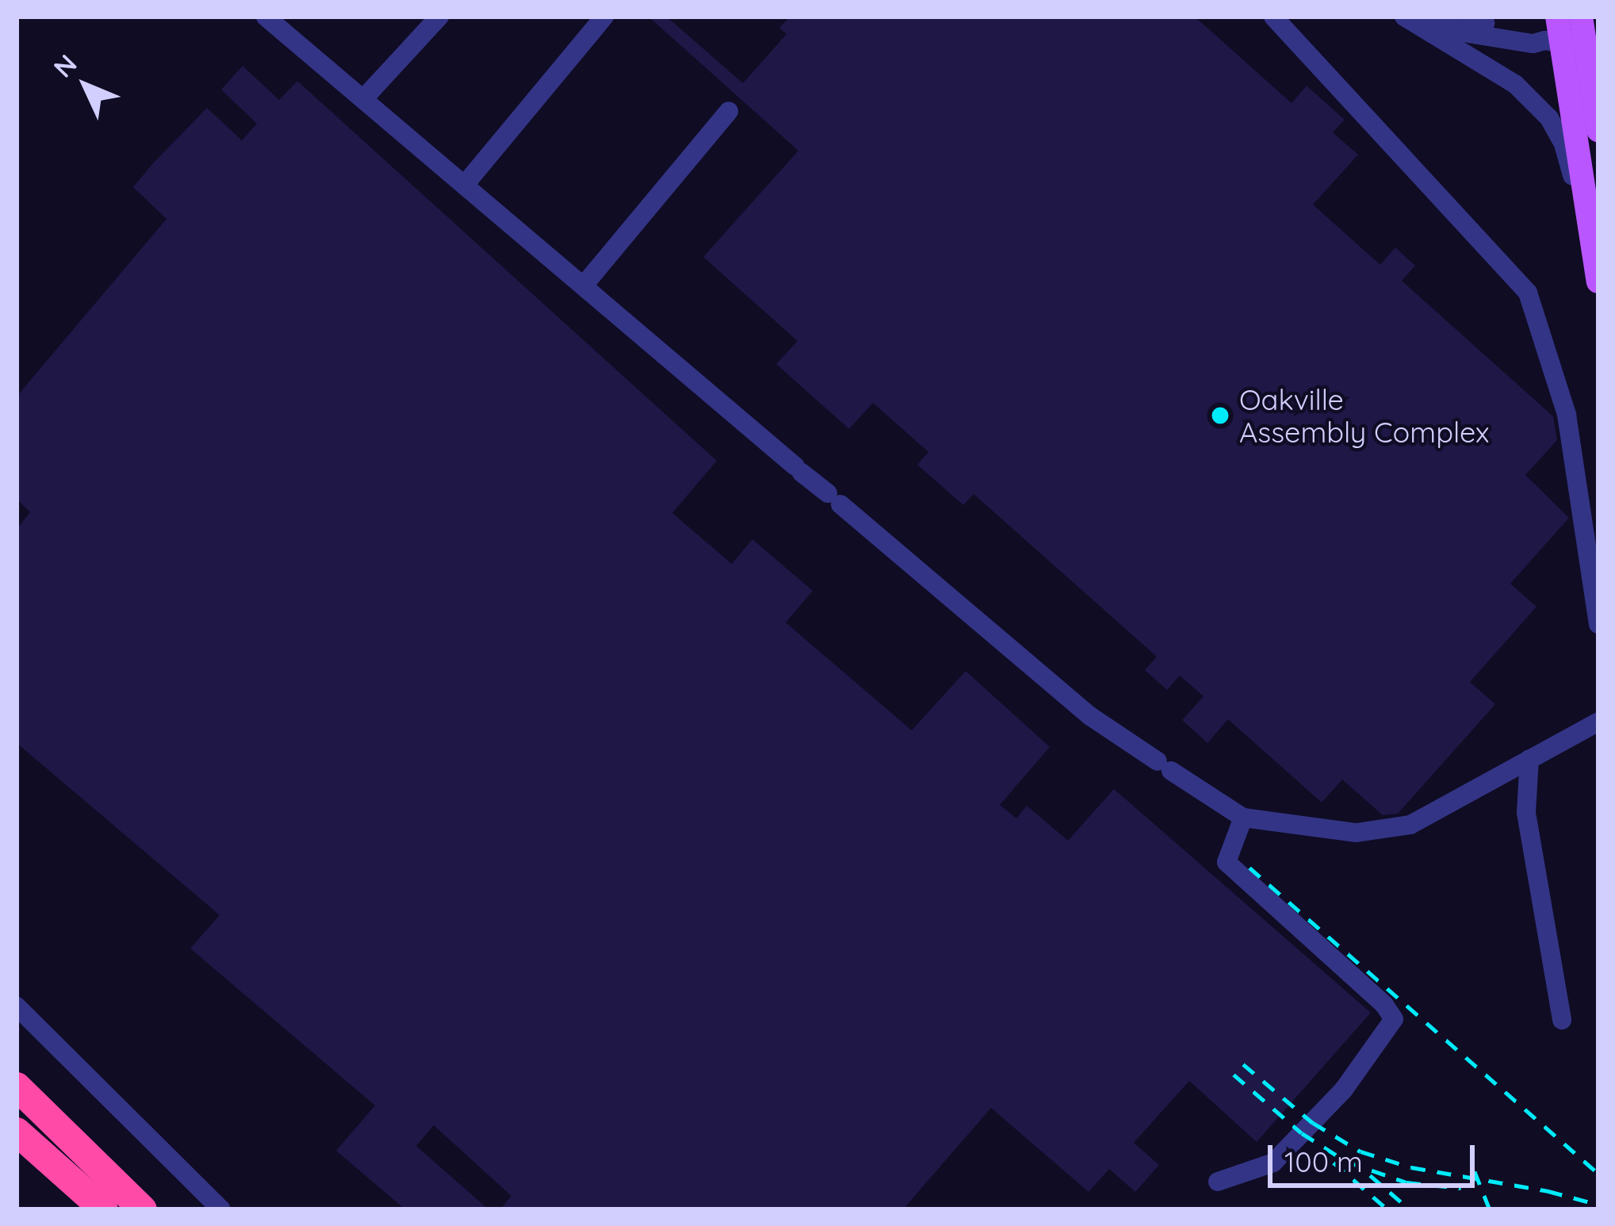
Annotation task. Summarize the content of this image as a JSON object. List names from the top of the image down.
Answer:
{
  "places": ["Oakville Assembly Complex"],
  "scale_bar": "100 m",
  "north": "top left"
}
